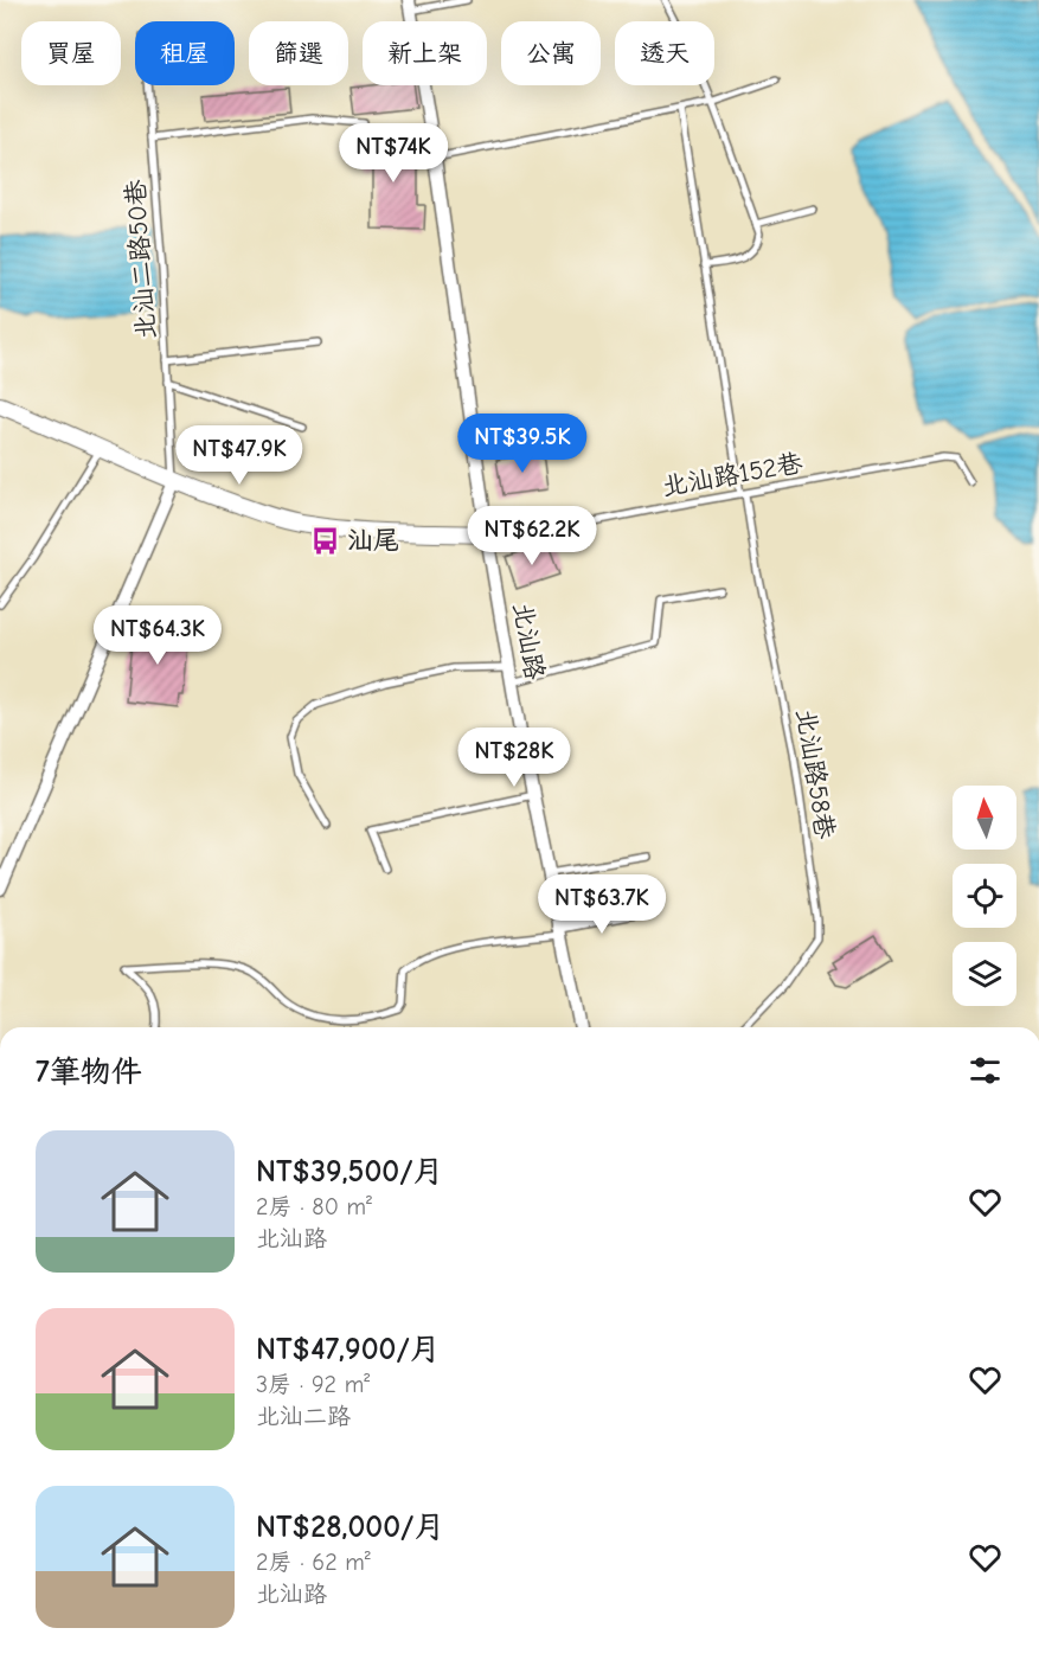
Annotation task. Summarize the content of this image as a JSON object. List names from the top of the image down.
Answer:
{
  "streets": {
    "street": ["北汕路"],
    "lane": ["北汕二路50巷", "北汕路152巷", "北汕路58巷"]
  },
  "crossings": [
    ["北汕路152巷", "北汕路"],
    ["北汕路152巷", "北汕路58巷"]
  ],
  "places": {
    "bus stop": ["汕尾"]
  },
  "north": "top",
  "page": {
    "chip": [
      "買屋",
      "租屋",
      "篩選",
      "新上架",
      "公寓",
      "透天"
    ],
    "price": [
      "NT$74K",
      "NT$39.5K",
      "NT$47.9K",
      "NT$62.2K",
      "NT$64.3K",
      "NT$28K",
      "NT$63.7K"
    ],
    "heading": "7筆物件",
    "list": [
      {
        "name": "NT$39,500/月",
        "note": "2房 · 80 m² · 北汕路"
      },
      {
        "name": "NT$47,900/月",
        "note": "3房 · 92 m² · 北汕二路"
      },
      {
        "name": "NT$28,000/月",
        "note": "2房 · 62 m² · 北汕路"
      }
    ]
  }
}
